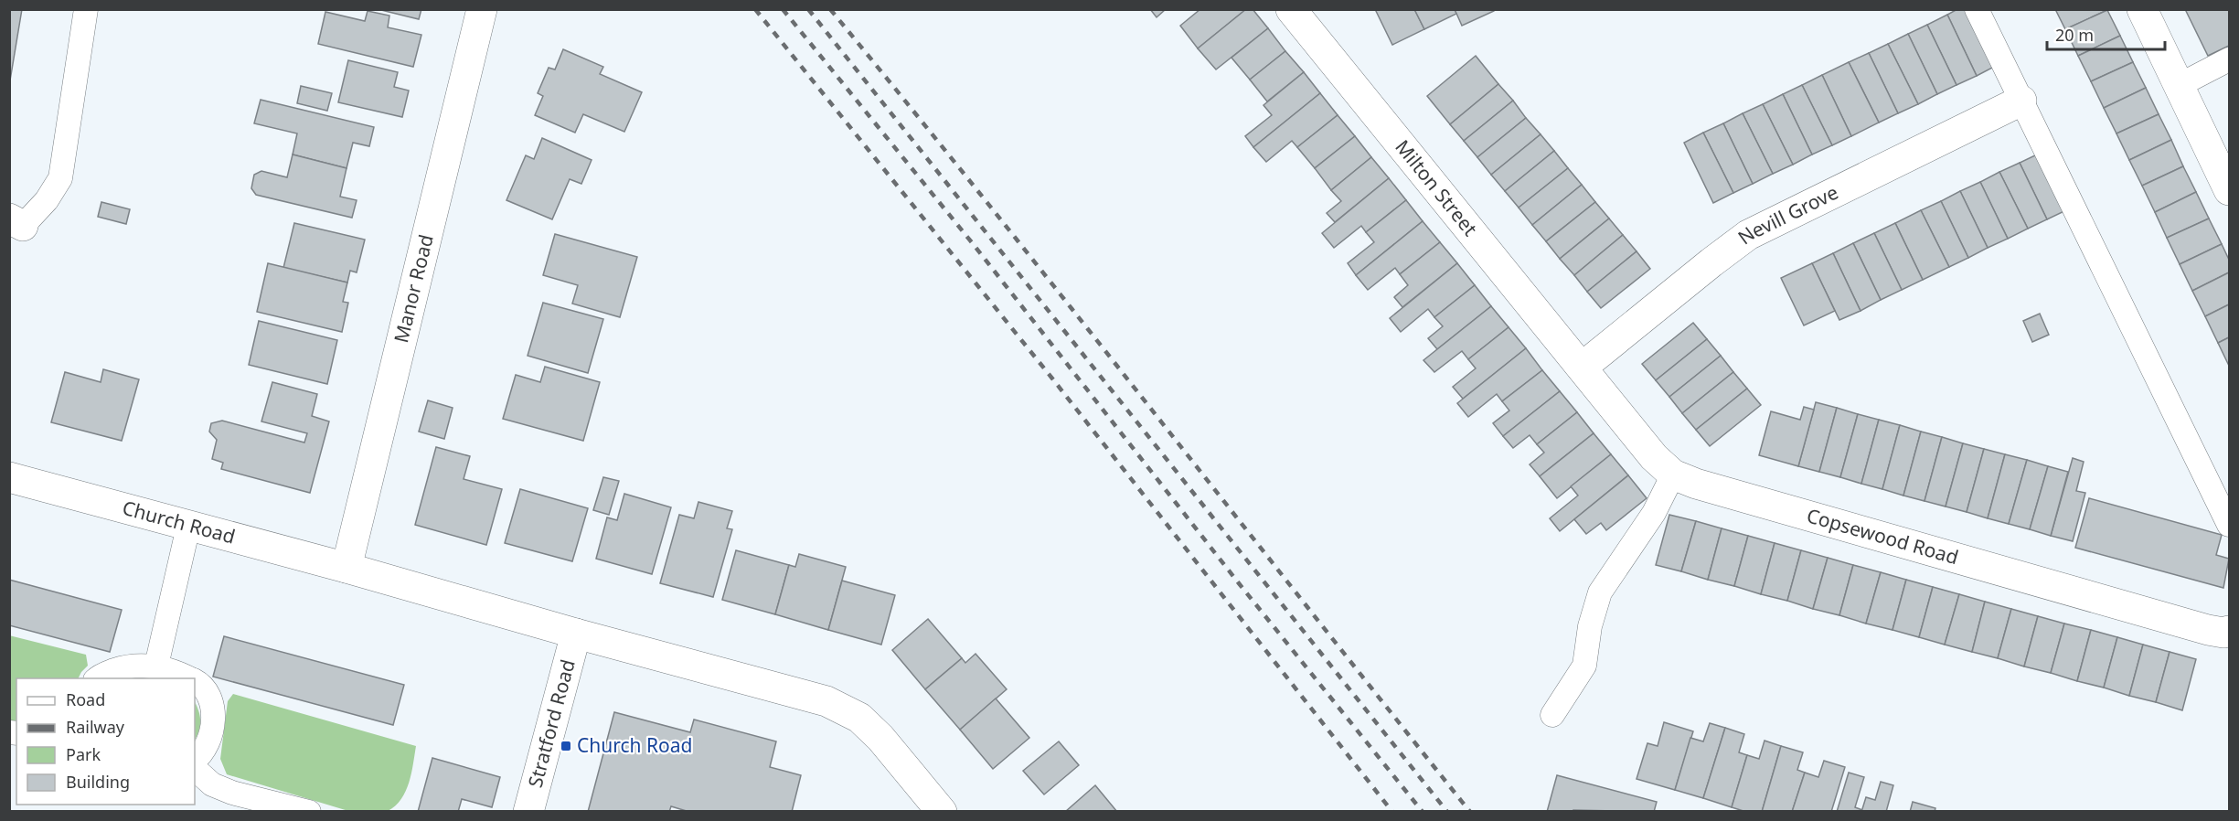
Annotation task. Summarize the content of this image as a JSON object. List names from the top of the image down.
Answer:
{
  "streets": {
    "street": [
      "Milton Street",
      "Nevill Grove",
      "Manor Road",
      "Church Road",
      "Copsewood Road",
      "Stratford Road"
    ]
  },
  "crossings": [
    ["Milton Street", "Nevill Grove"],
    ["Milton Street", "Copsewood Road"],
    ["Nevill Grove", "Copsewood Road"],
    ["Manor Road", "Church Road"],
    ["Church Road", "Stratford Road"]
  ],
  "places": {
    "transit": ["Church Road"]
  },
  "legend": [
    "Road",
    "Railway",
    "Park",
    "Building"
  ],
  "scale_bar": "20 m"
}
